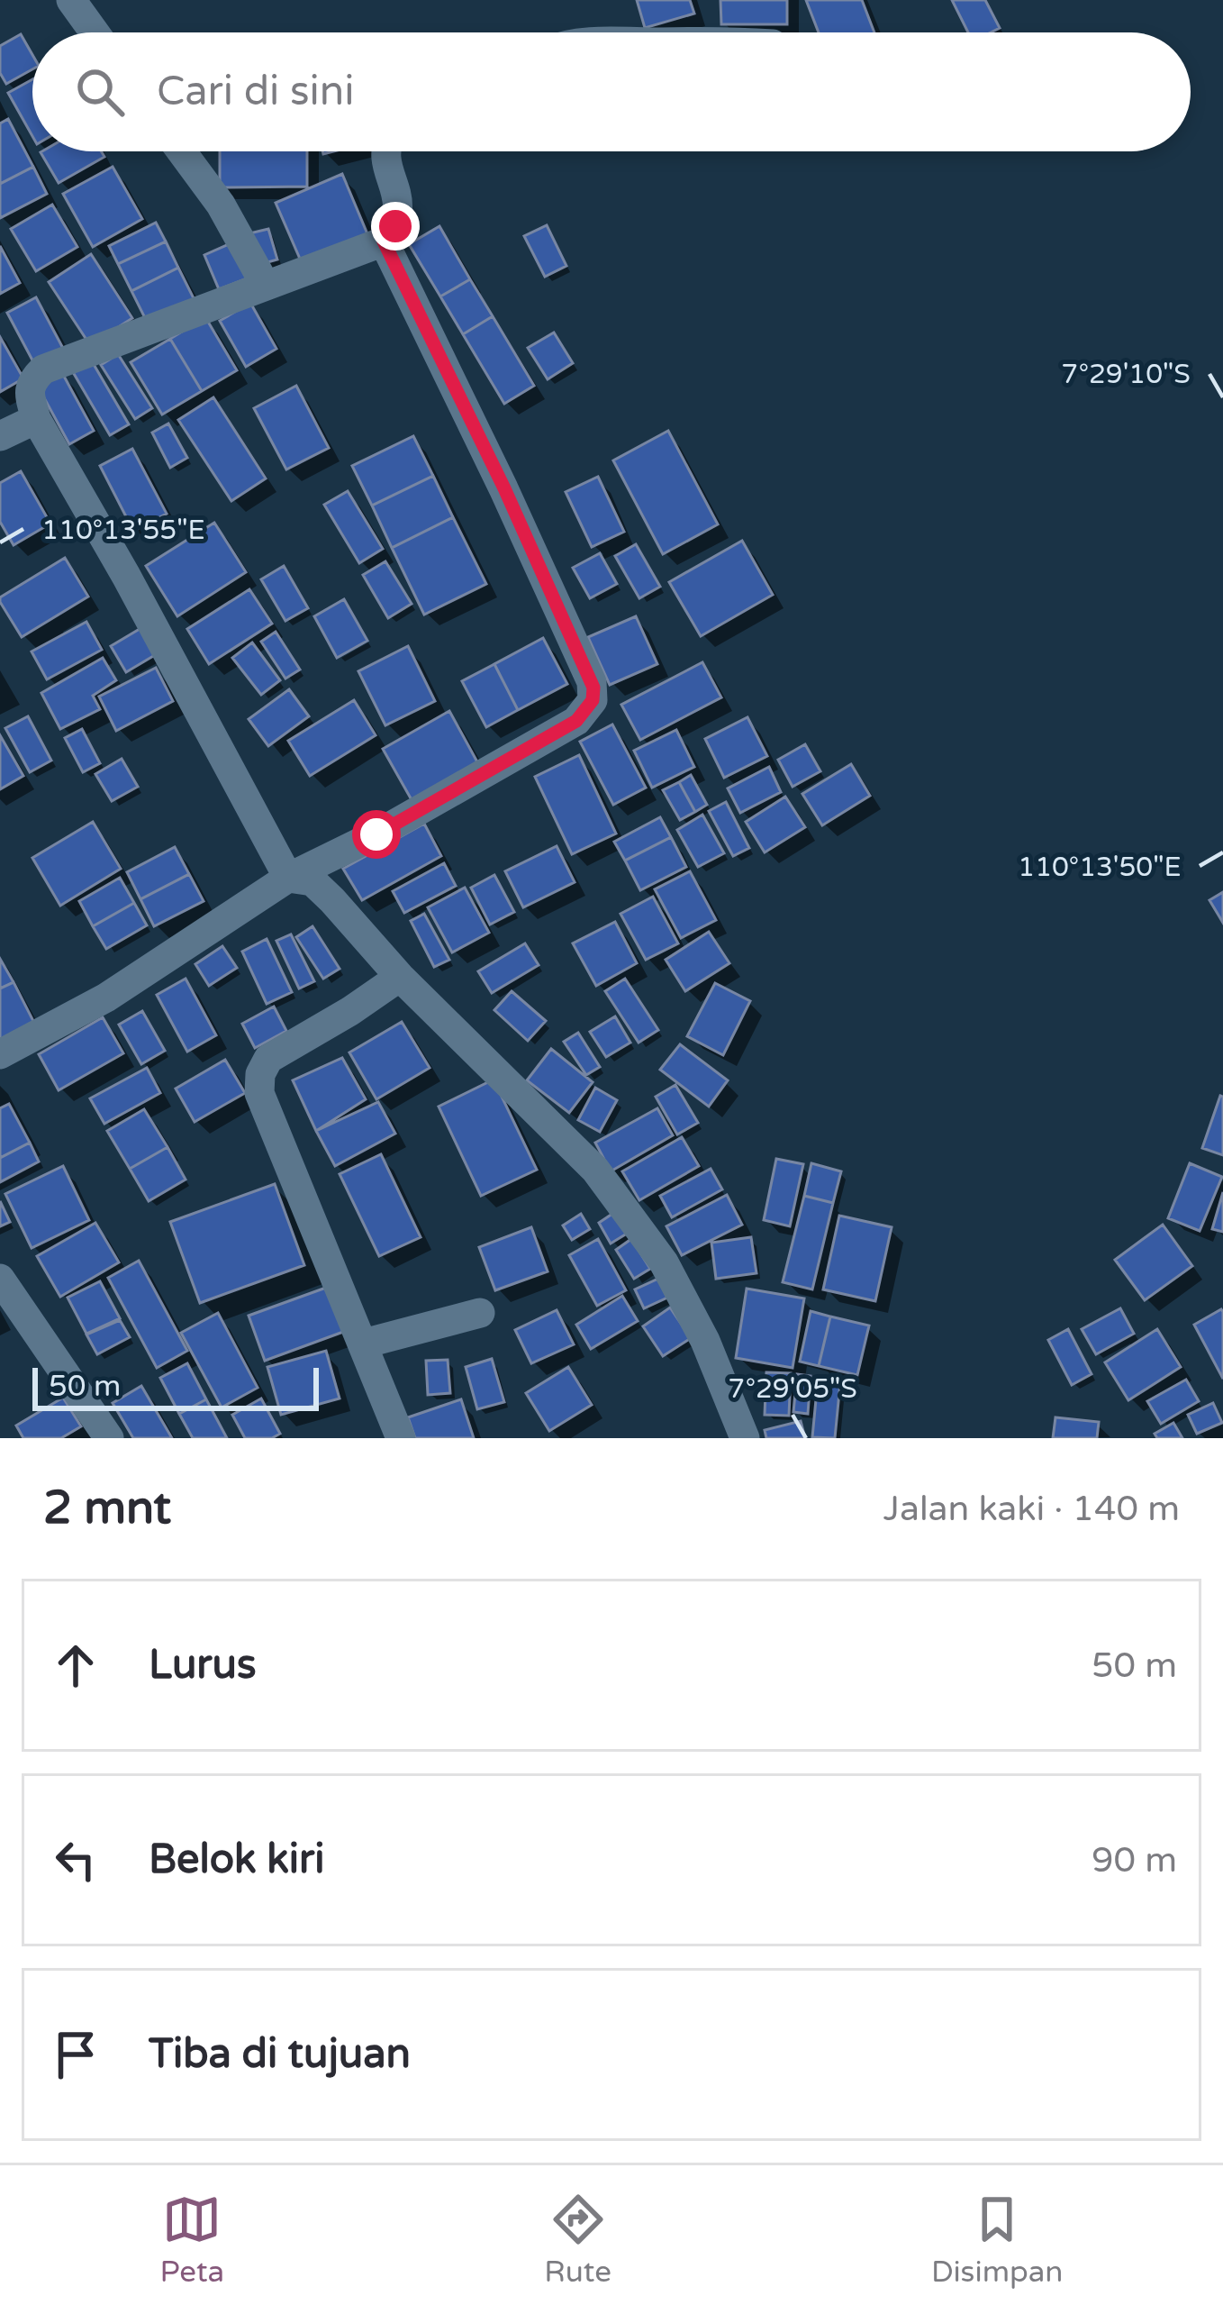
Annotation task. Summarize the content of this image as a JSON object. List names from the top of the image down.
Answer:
{
  "scale_bar": "50 m",
  "page": {
    "search": "Cari di sini",
    "scale": "50 m",
    "heading": ["2 mnt", "Jalan kaki · 140 m"],
    "list": [
      ["Lurus", "50 m"],
      ["Belok kiri", "90 m"],
      "Tiba di tujuan"
    ],
    "nav": ["Peta", "Rute", "Disimpan"]
  },
  "coordinates": [
    "7°29'10\"S",
    "110°13'55\"E",
    "110°13'50\"E",
    "7°29'05\"S"
  ]
}
